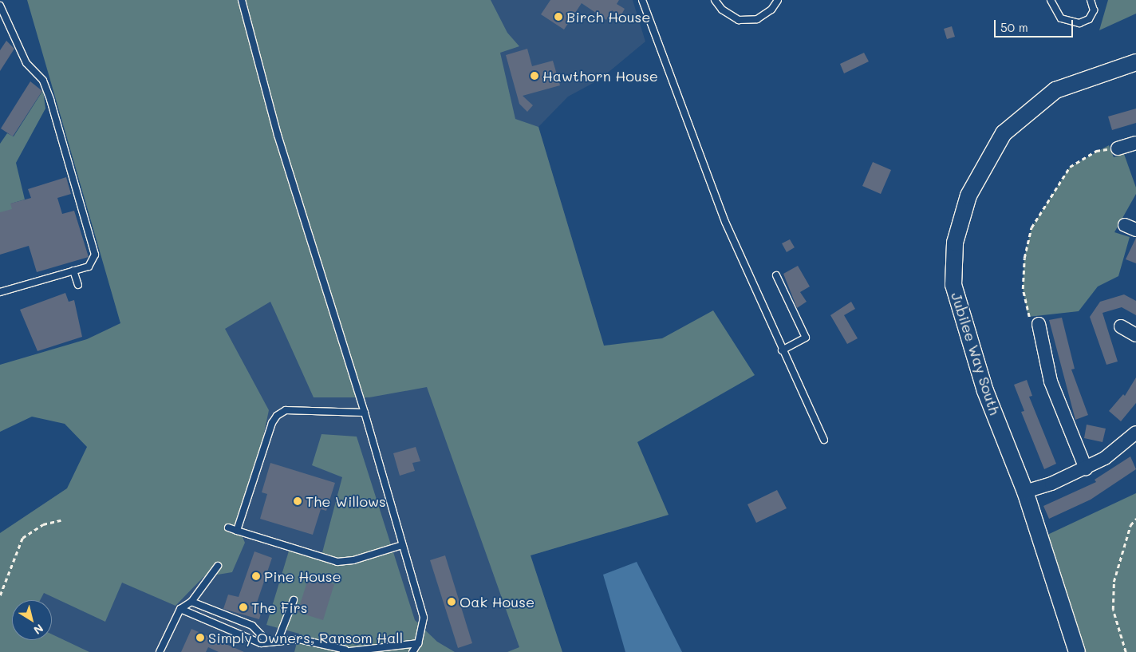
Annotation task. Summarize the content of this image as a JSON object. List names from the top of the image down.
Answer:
{
  "streets": {
    "street": ["Jubilee Way South"]
  },
  "places": [
    "Birch House",
    "Hawthorn House",
    "The Willows",
    "Pine House",
    "Oak House",
    "The Firs",
    "Simply Owners, Ransom Hall"
  ],
  "scale_bar": "50 m",
  "north": "bottom right"
}
